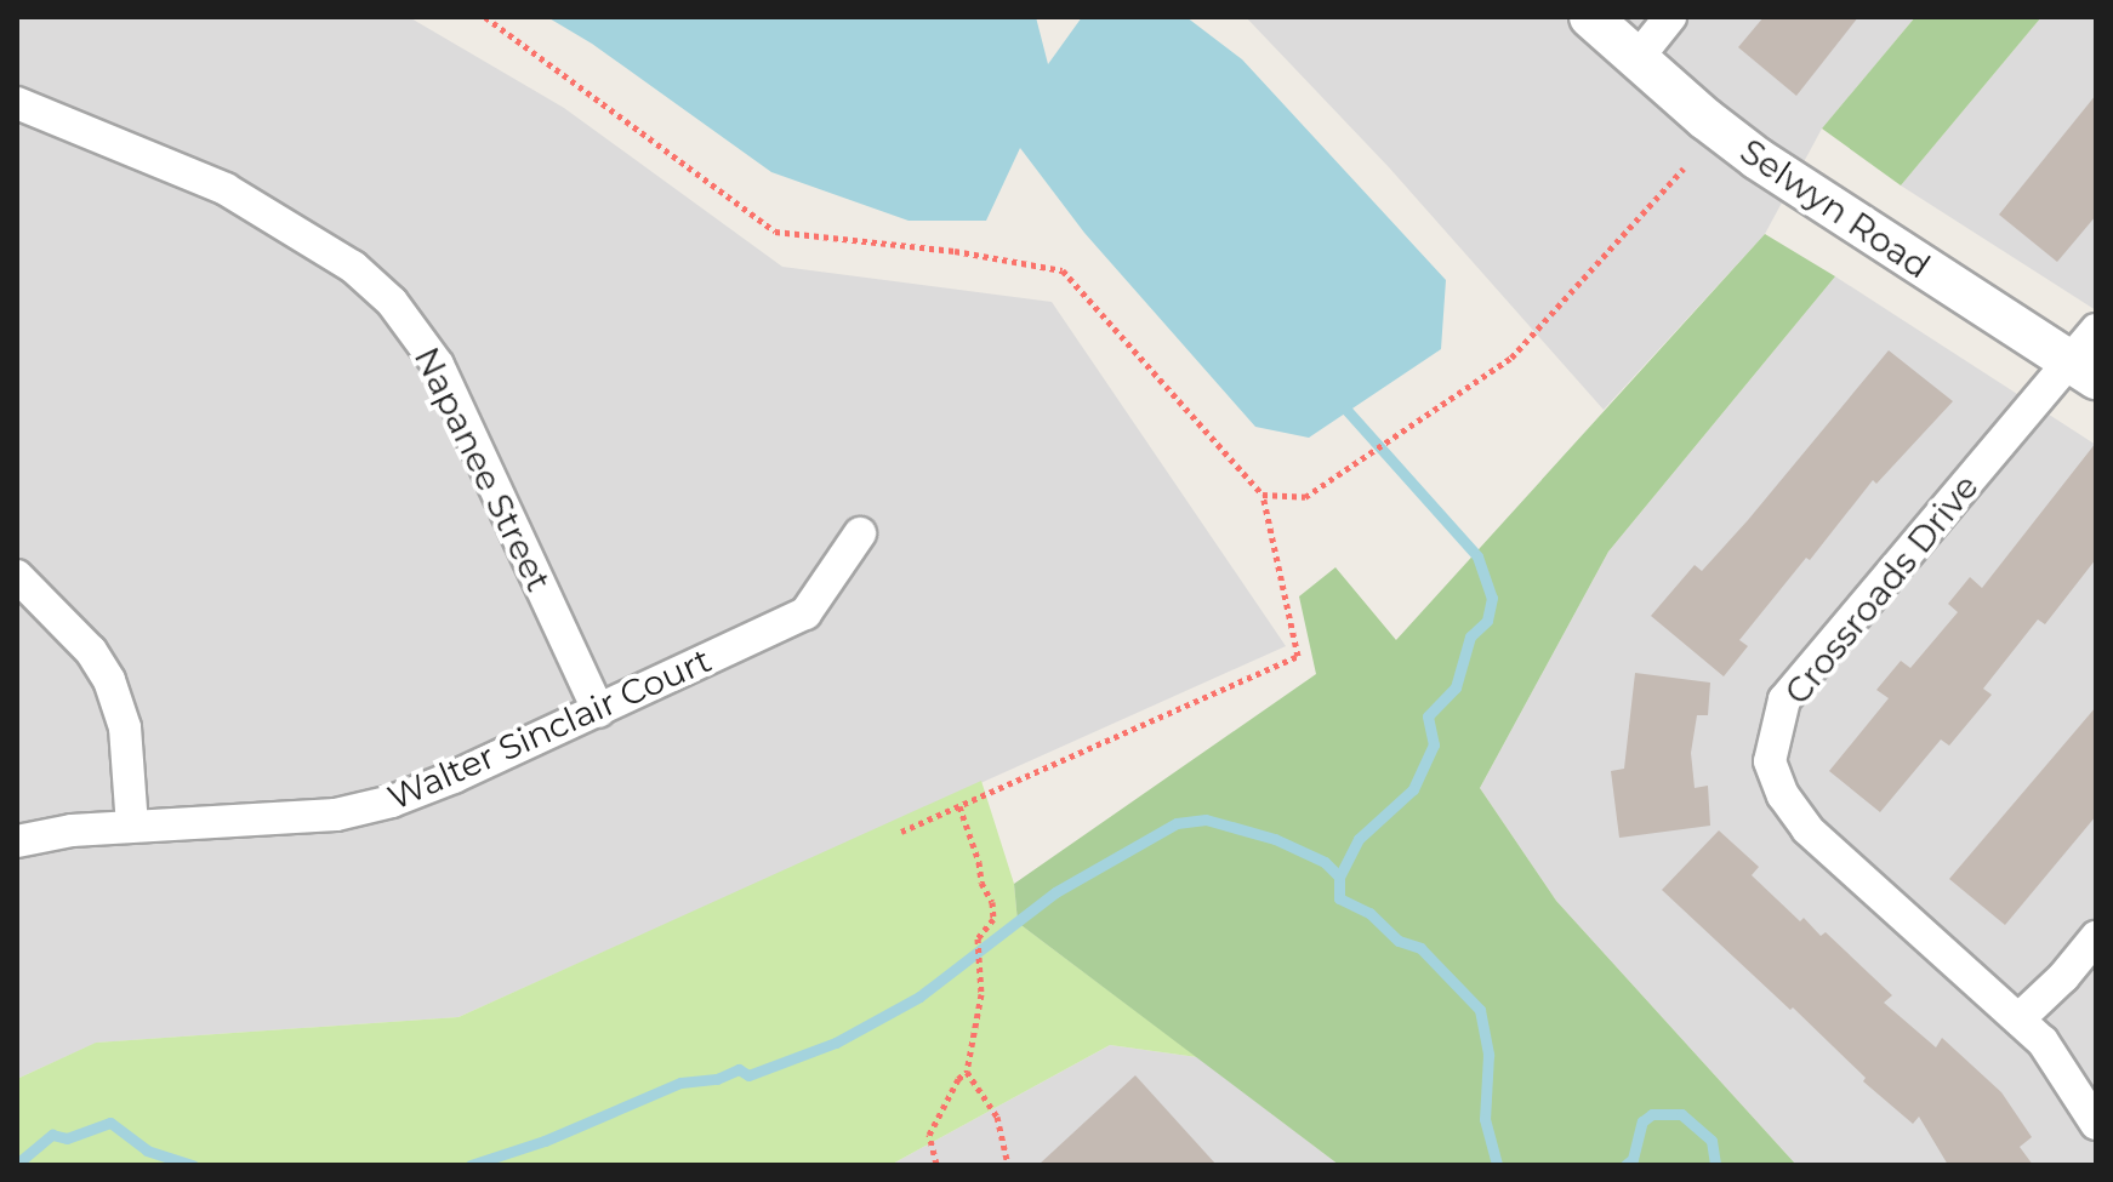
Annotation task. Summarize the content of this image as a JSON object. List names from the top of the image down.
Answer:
{
  "streets": {
    "street": [
      "Selwyn Road",
      "Napanee Street",
      "Crossroads Drive",
      "Walter Sinclair Court"
    ]
  },
  "crossings": [
    ["Selwyn Road", "Crossroads Drive"],
    ["Napanee Street", "Walter Sinclair Court"]
  ]
}
